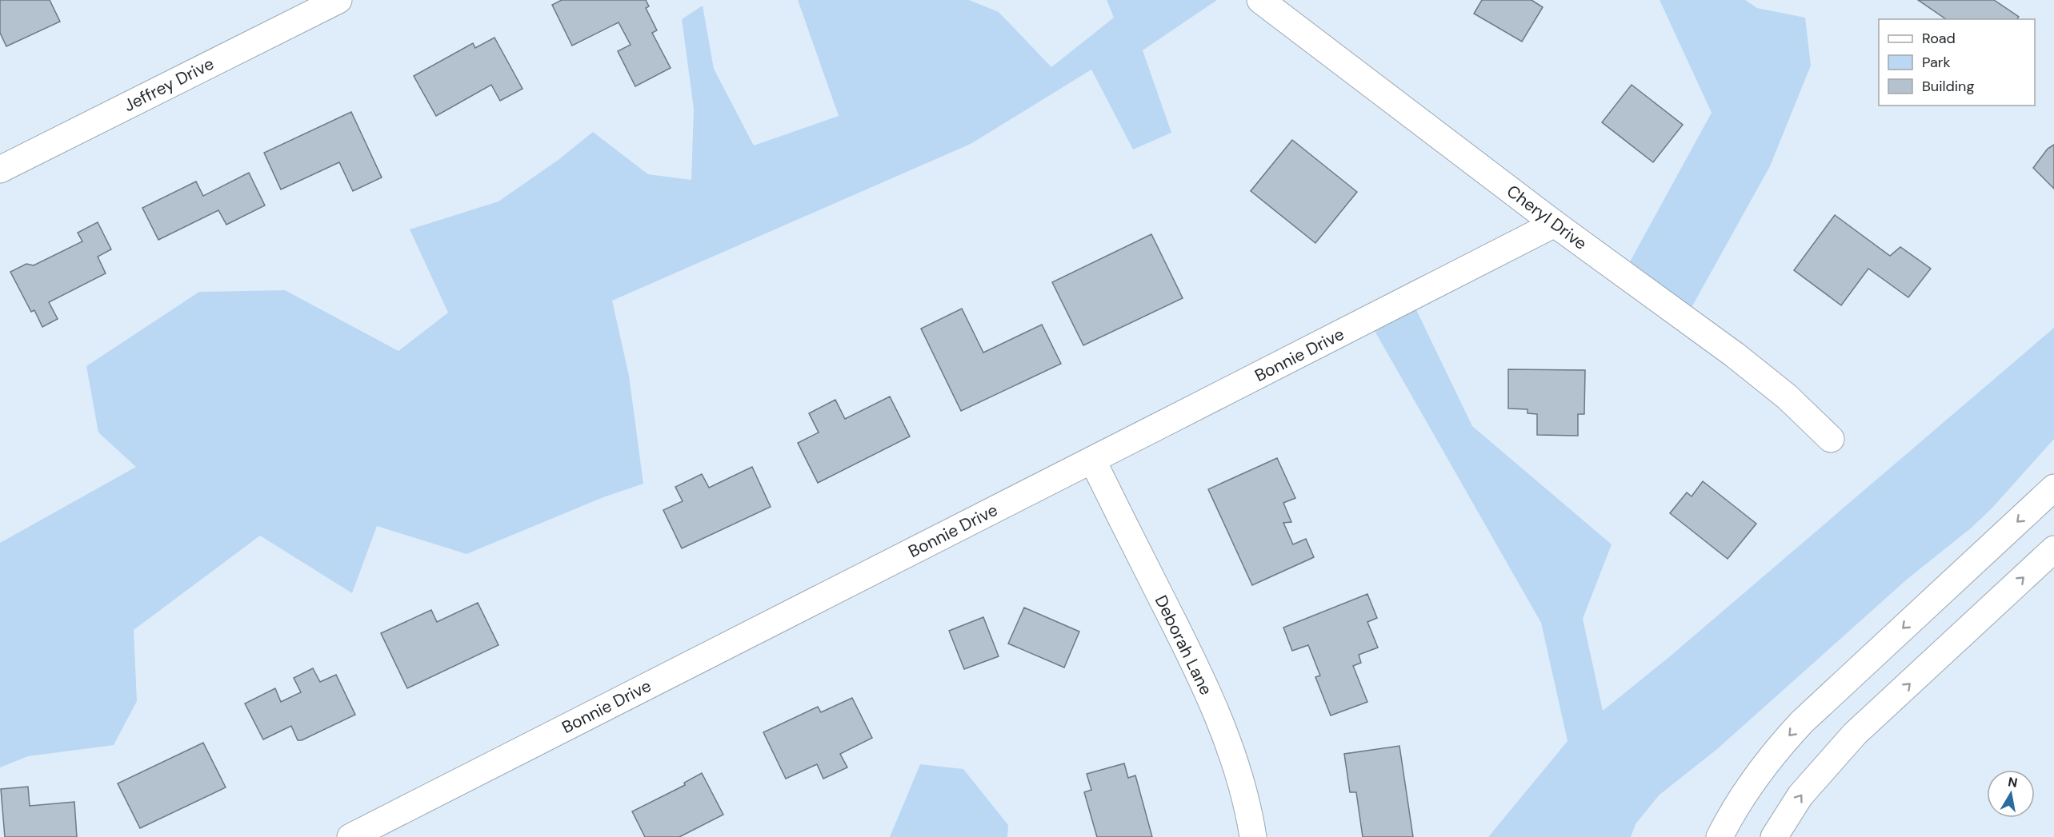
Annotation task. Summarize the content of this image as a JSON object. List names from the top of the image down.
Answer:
{
  "streets": {
    "main road": [
      "Jeffrey Drive",
      "Cheryl Drive",
      "Bonnie Drive",
      "Deborah Lane"
    ]
  },
  "crossings": [
    ["Cheryl Drive", "Bonnie Drive"],
    ["Bonnie Drive", "Deborah Lane"]
  ],
  "legend": ["Road", "Park", "Building"],
  "north": "top"
}
